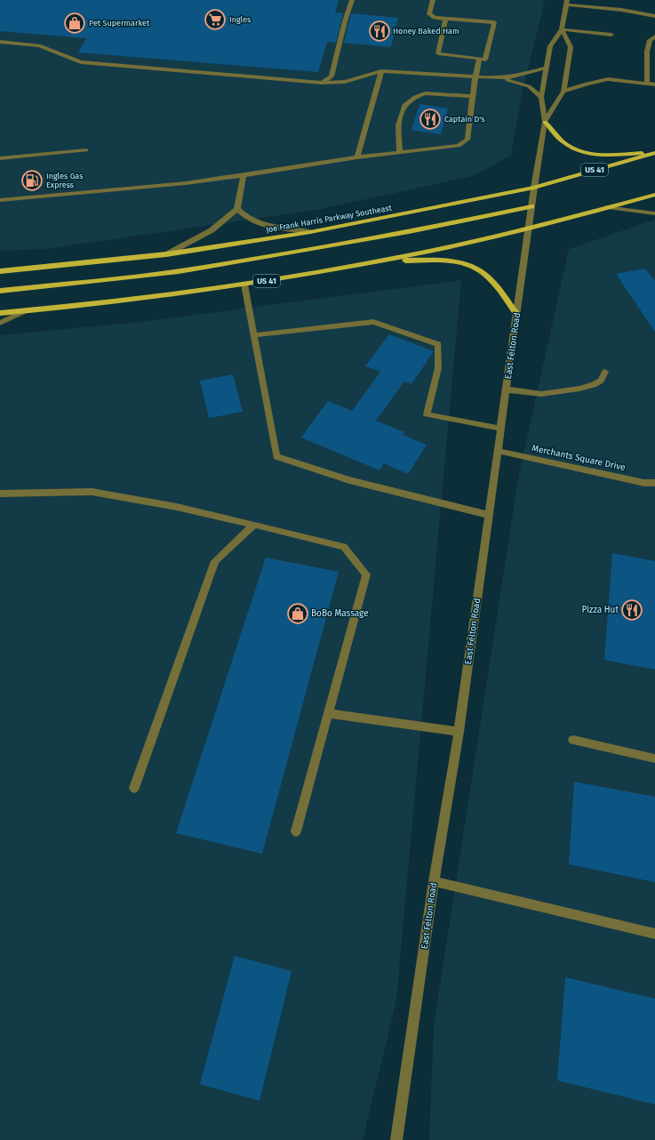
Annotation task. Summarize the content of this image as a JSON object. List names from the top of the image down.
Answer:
{
  "streets": {
    "main road": ["US 41", "Joe Frank Harris Parkway Southeast"],
    "street": ["East Felton Road", "Merchants Square Drive"]
  },
  "crossings": [
    ["US 41", "East Felton Road"],
    ["Joe Frank Harris Parkway Southeast", "East Felton Road"],
    ["East Felton Road", "Merchants Square Drive"]
  ],
  "places": {
    "supermarket": ["Ingles"],
    "shop": ["Pet Supermarket", "BoBo Massage"],
    "restaurant": ["Honey Baked Ham", "Captain D's", "Pizza Hut"],
    "fuel station": ["Ingles Gas Express"]
  }
}
